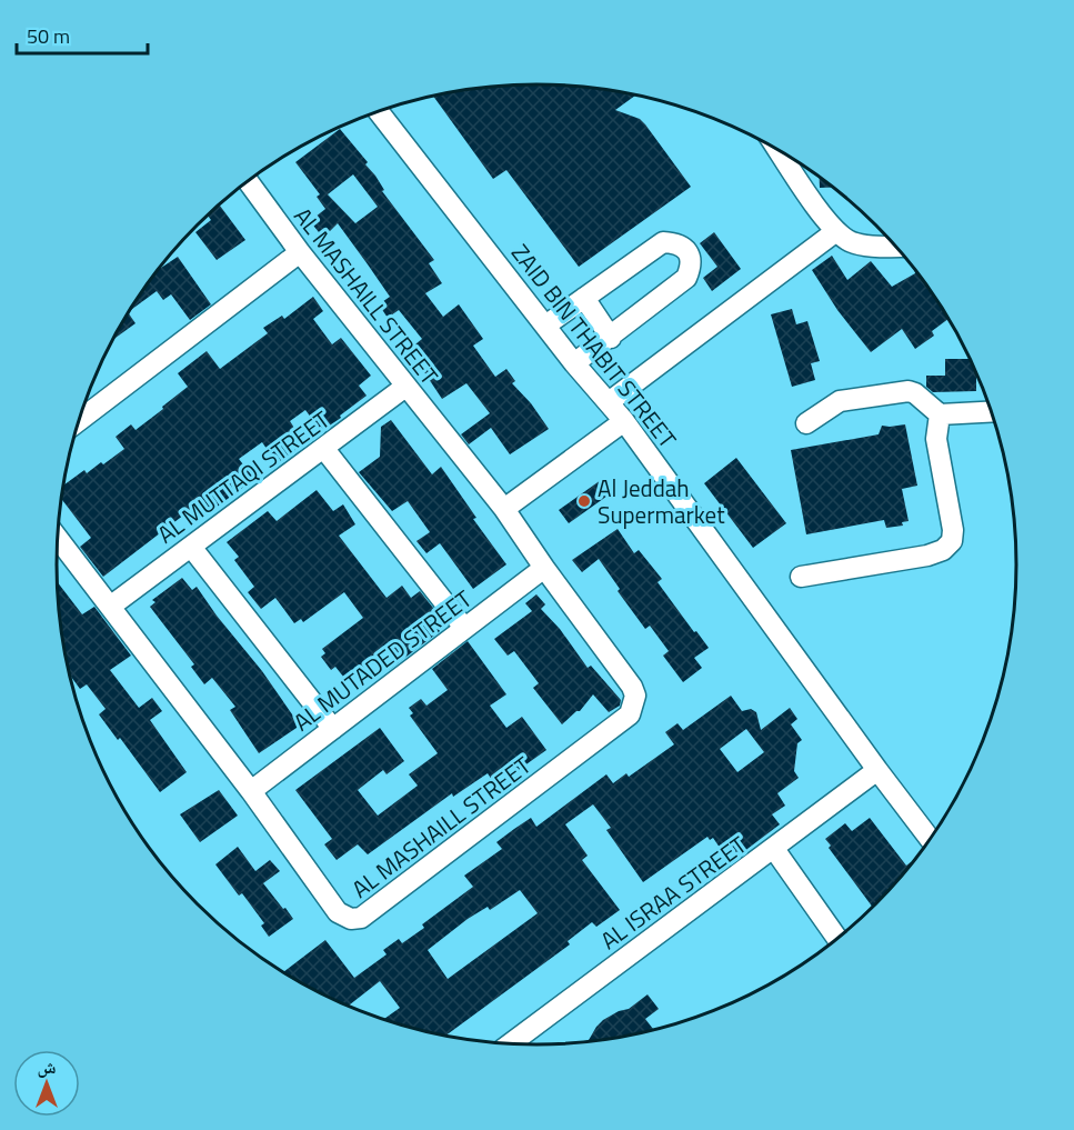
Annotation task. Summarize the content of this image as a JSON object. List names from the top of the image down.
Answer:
{
  "streets": {
    "street": [
      "AL MASHAILL STREET",
      "ZAID BIN THABIT STREET",
      "AL MUTTAQI STREET",
      "AL MUTADED STREET",
      "AL ISRAA STREET"
    ]
  },
  "crossings": [
    ["AL MASHAILL STREET", "AL MUTTAQI STREET"],
    ["AL MASHAILL STREET", "AL MUTADED STREET"],
    ["ZAID BIN THABIT STREET", "AL ISRAA STREET"]
  ],
  "places": ["Al Jeddah Supermarket"],
  "scale_bar": "50 m",
  "north": "top"
}
